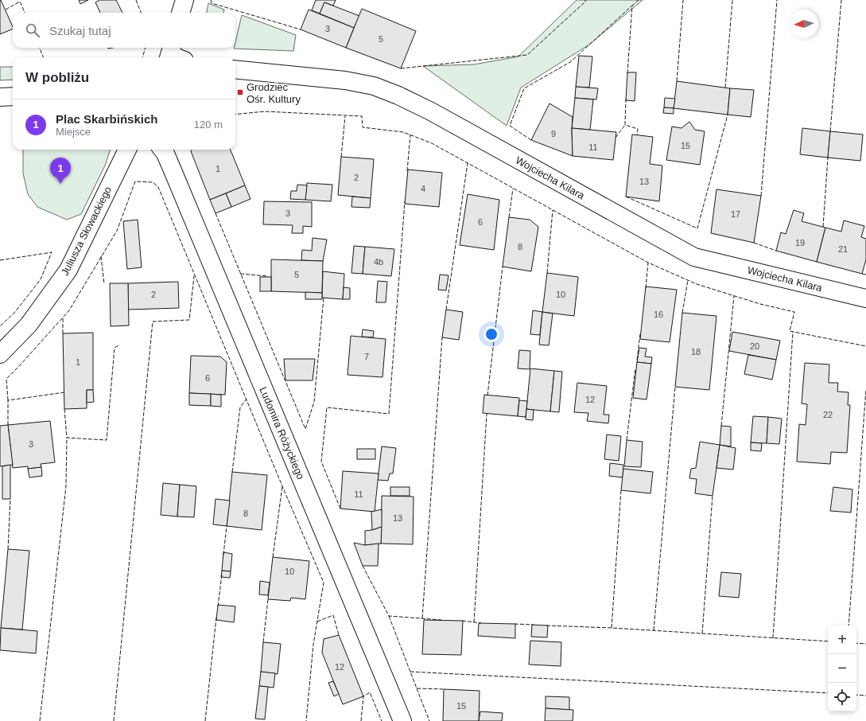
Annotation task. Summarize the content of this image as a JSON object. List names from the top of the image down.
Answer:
{
  "streets": {
    "street": ["Wojciecha Kilara", "Juliusza Słowackiego", "Ludomira Różyckiego"]
  },
  "places": {
    "transit": ["Grodziec Ośr. Kultury"]
  },
  "house_numbers": [
    "3",
    "5",
    "9",
    "15",
    "11",
    "1",
    "2",
    "13",
    "4",
    "3",
    "17",
    "6",
    "19",
    "8",
    "21",
    "4b",
    "5",
    "2",
    "10",
    "16",
    "20",
    "18",
    "7",
    "1",
    "6",
    "12",
    "22",
    "3",
    "11",
    "8",
    "13",
    "10",
    "12",
    "15"
  ],
  "north": "left",
  "page": {
    "search": "Szukaj tutaj",
    "heading": "W pobliżu",
    "list": [
      {
        "mark": "1",
        "name": "Plac Skarbińskich",
        "note": "Miejsce",
        "value": "120 m"
      }
    ],
    "pins": "1",
    "map_buttons": ["+", "−"]
  }
}
